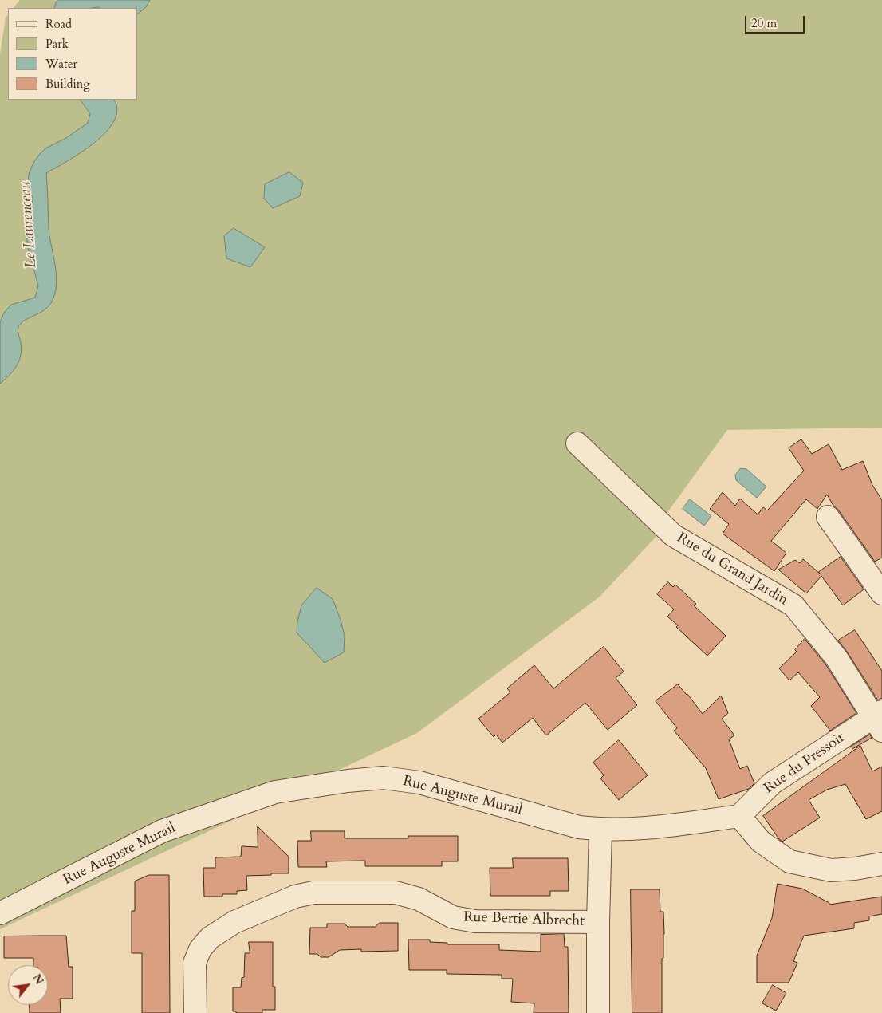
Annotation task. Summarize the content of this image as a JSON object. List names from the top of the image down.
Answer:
{
  "streets": {
    "street": [
      "Rue du Grand Jardin",
      "Rue du Pressoir",
      "Rue Auguste Murail",
      "Rue Bertie Albrecht"
    ]
  },
  "crossings": [
    ["Rue du Grand Jardin", "Rue du Pressoir"],
    ["Rue du Pressoir", "Rue Auguste Murail"]
  ],
  "water": ["Le Laurenceau"],
  "legend": [
    "Road",
    "Park",
    "Water",
    "Building"
  ],
  "scale_bar": "20 m",
  "north": "top right"
}
